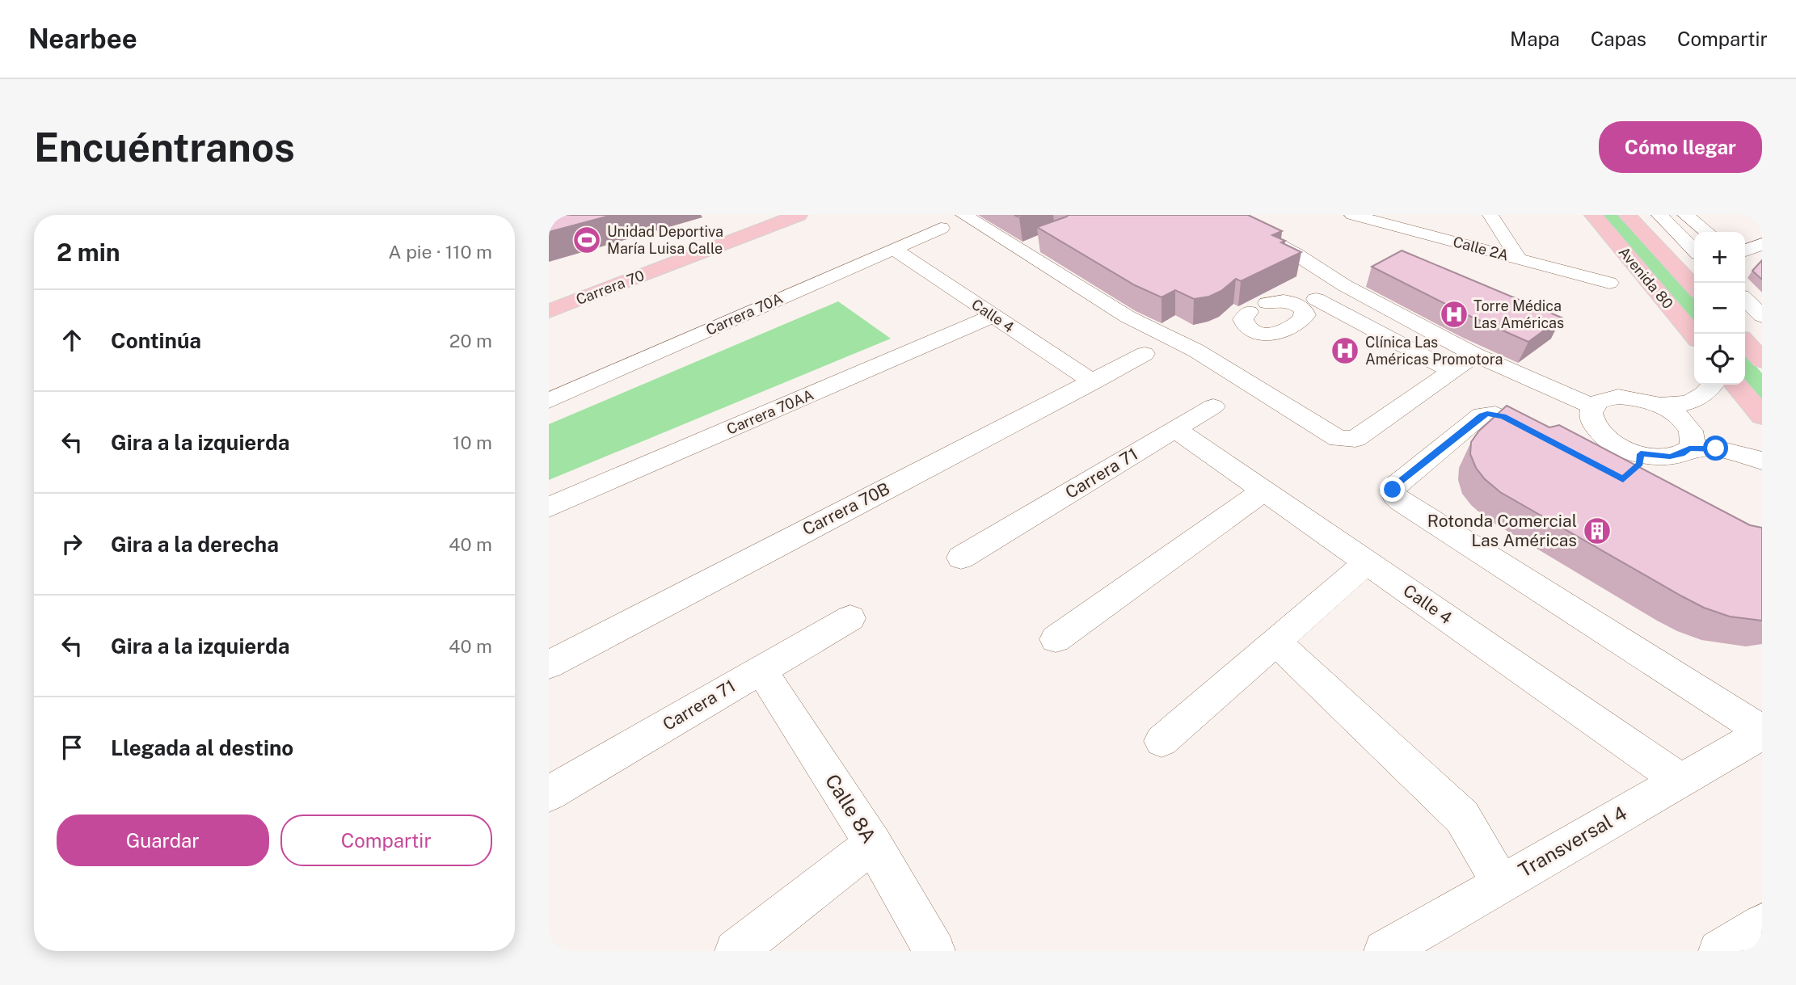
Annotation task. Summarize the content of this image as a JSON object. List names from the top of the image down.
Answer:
{
  "streets": {
    "main road": ["Avenida 80", "Carrera 70"],
    "street": [
      "Calle 2A",
      "Carrera 70A",
      "Calle 4",
      "Carrera 70AA",
      "Carrera 71",
      "Carrera 70B",
      "Calle 8A",
      "Transversal 4"
    ]
  },
  "crossings": [
    ["Carrera 70A", "Calle 4"],
    ["Calle 4", "Carrera 70AA"],
    ["Calle 4", "Carrera 71"],
    ["Calle 4", "Carrera 70B"],
    ["Calle 4", "Transversal 4"],
    ["Carrera 71", "Calle 8A"]
  ],
  "places": {
    "sports": ["Unidad Deportiva María Luisa Calle"],
    "hospital": ["Torre Médica Las Américas", "Clínica Las Américas Promotora"],
    "building": ["Rotonda Comercial Las Américas"]
  },
  "page": {
    "header": "Nearbee",
    "nav": ["Mapa", "Capas", "Compartir"],
    "buttons": [
      "Cómo llegar",
      ["Guardar", "Compartir"]
    ],
    "title": "Encuéntranos",
    "heading": ["2 min", "A pie · 110 m"],
    "map_buttons": ["+", "−"],
    "list": [
      ["Continúa", "20 m"],
      ["Gira a la izquierda", "10 m"],
      ["Gira a la derecha", "40 m"],
      ["Gira a la izquierda", "40 m"],
      "Llegada al destino"
    ]
  }
}
